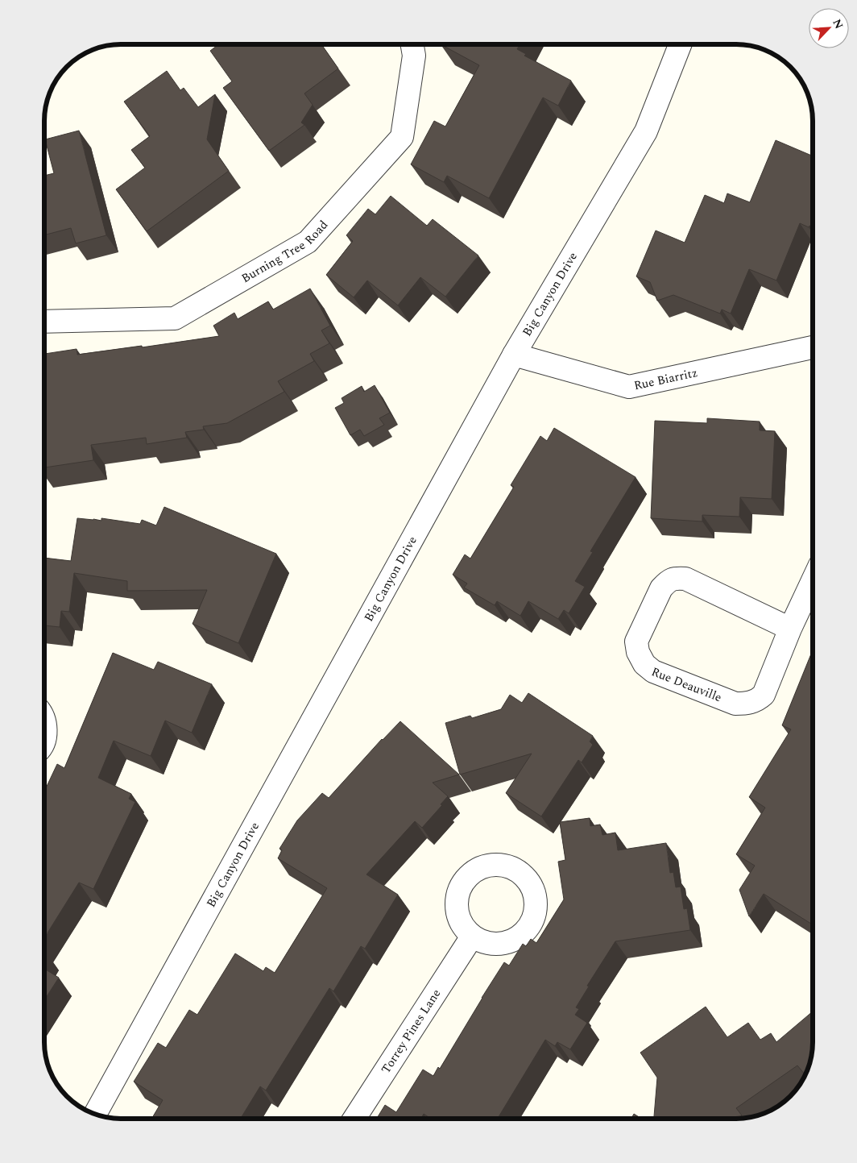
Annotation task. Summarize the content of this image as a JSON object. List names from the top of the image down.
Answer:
{
  "streets": {
    "street": [
      "Burning Tree Road",
      "Big Canyon Drive",
      "Rue Biarritz",
      "Rue Deauville",
      "Torrey Pines Lane"
    ]
  },
  "crossings": [
    ["Big Canyon Drive", "Rue Biarritz"]
  ],
  "north": "top right"
}
